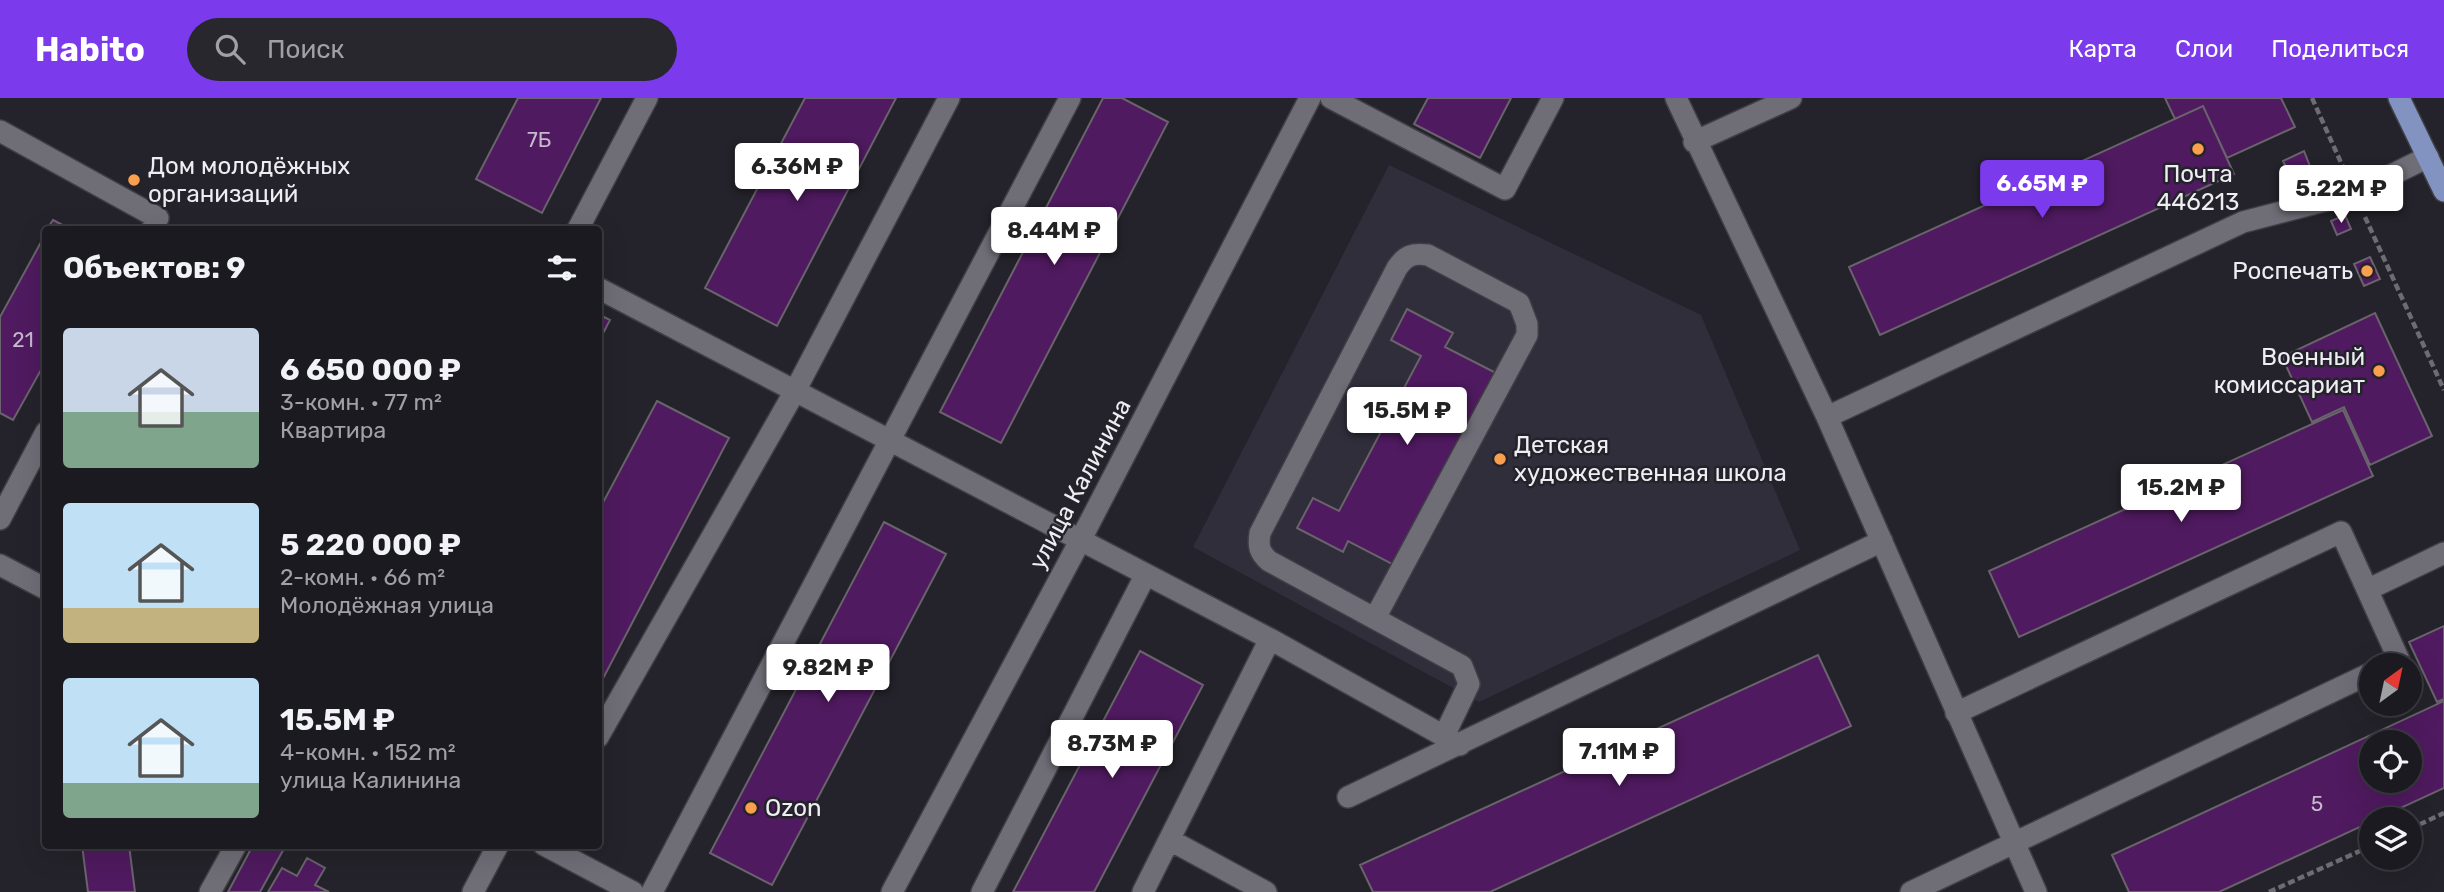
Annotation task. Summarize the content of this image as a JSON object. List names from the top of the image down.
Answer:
{
  "streets": {
    "street": ["улица Калинина"]
  },
  "places": [
    "Почта 446213",
    "Дом молодёжных организаций",
    "Роспечать",
    "Военный комиссариат",
    "Детская художественная школа",
    "Ozon"
  ],
  "house_numbers": ["7Б", "21", "5"],
  "north": "top right",
  "page": {
    "header": "Habito",
    "search": "Поиск",
    "nav": ["Карта", "Слои", "Поделиться"],
    "price": [
      "6.36M ₽",
      "6.65M ₽",
      "5.22M ₽",
      "8.44M ₽",
      "15.5M ₽",
      "15.2M ₽",
      "9.82M ₽",
      "8.73M ₽",
      "7.11M ₽"
    ],
    "heading": "Объектов: 9",
    "list": [
      {
        "name": "6 650 000 ₽",
        "note": "3-комн. · 77 m² · Квартира"
      },
      {
        "name": "5 220 000 ₽",
        "note": "2-комн. · 66 m² · Молодёжная улица"
      },
      {
        "name": "15.5M ₽",
        "note": "4-комн. · 152 m² · улица Калинина"
      }
    ]
  }
}
